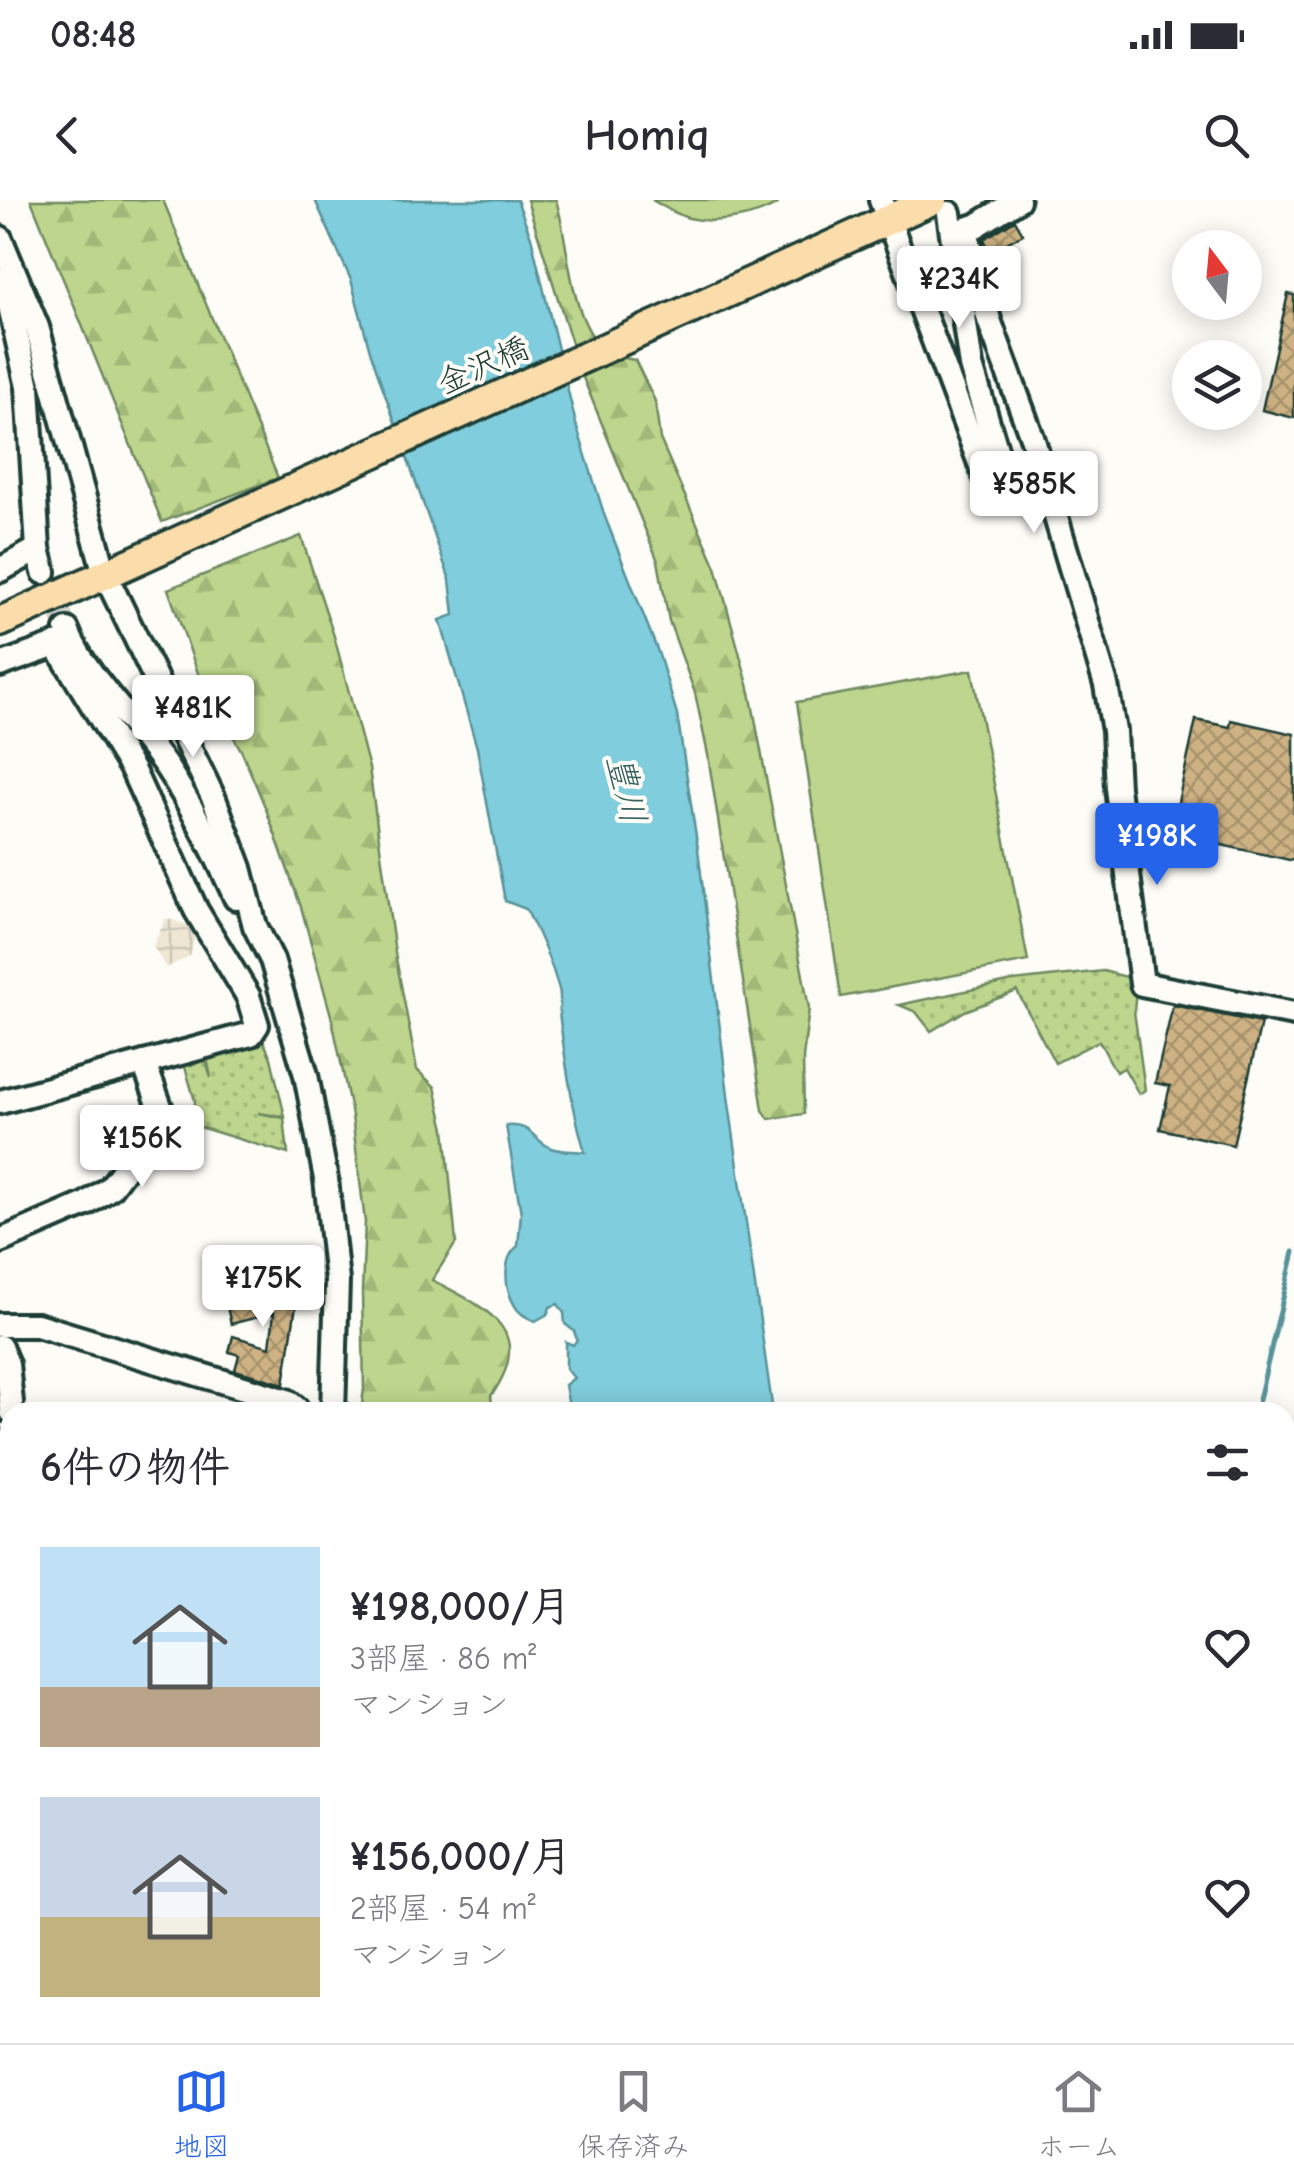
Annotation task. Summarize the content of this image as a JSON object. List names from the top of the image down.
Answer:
{
  "streets": {
    "main road": ["金沢橋"]
  },
  "water": ["豊川"],
  "north": "top",
  "page": {
    "status": "08:48",
    "header": "Homiq",
    "price": [
      "¥234K",
      "¥585K",
      "¥481K",
      "¥198K",
      "¥156K",
      "¥175K"
    ],
    "heading": "6件の物件",
    "list": [
      {
        "name": "¥198,000/月",
        "note": "3部屋 · 86 m² · マンション"
      },
      {
        "name": "¥156,000/月",
        "note": "2部屋 · 54 m² · マンション"
      }
    ],
    "tabs": ["地図", "保存済み", "ホーム"]
  }
}
